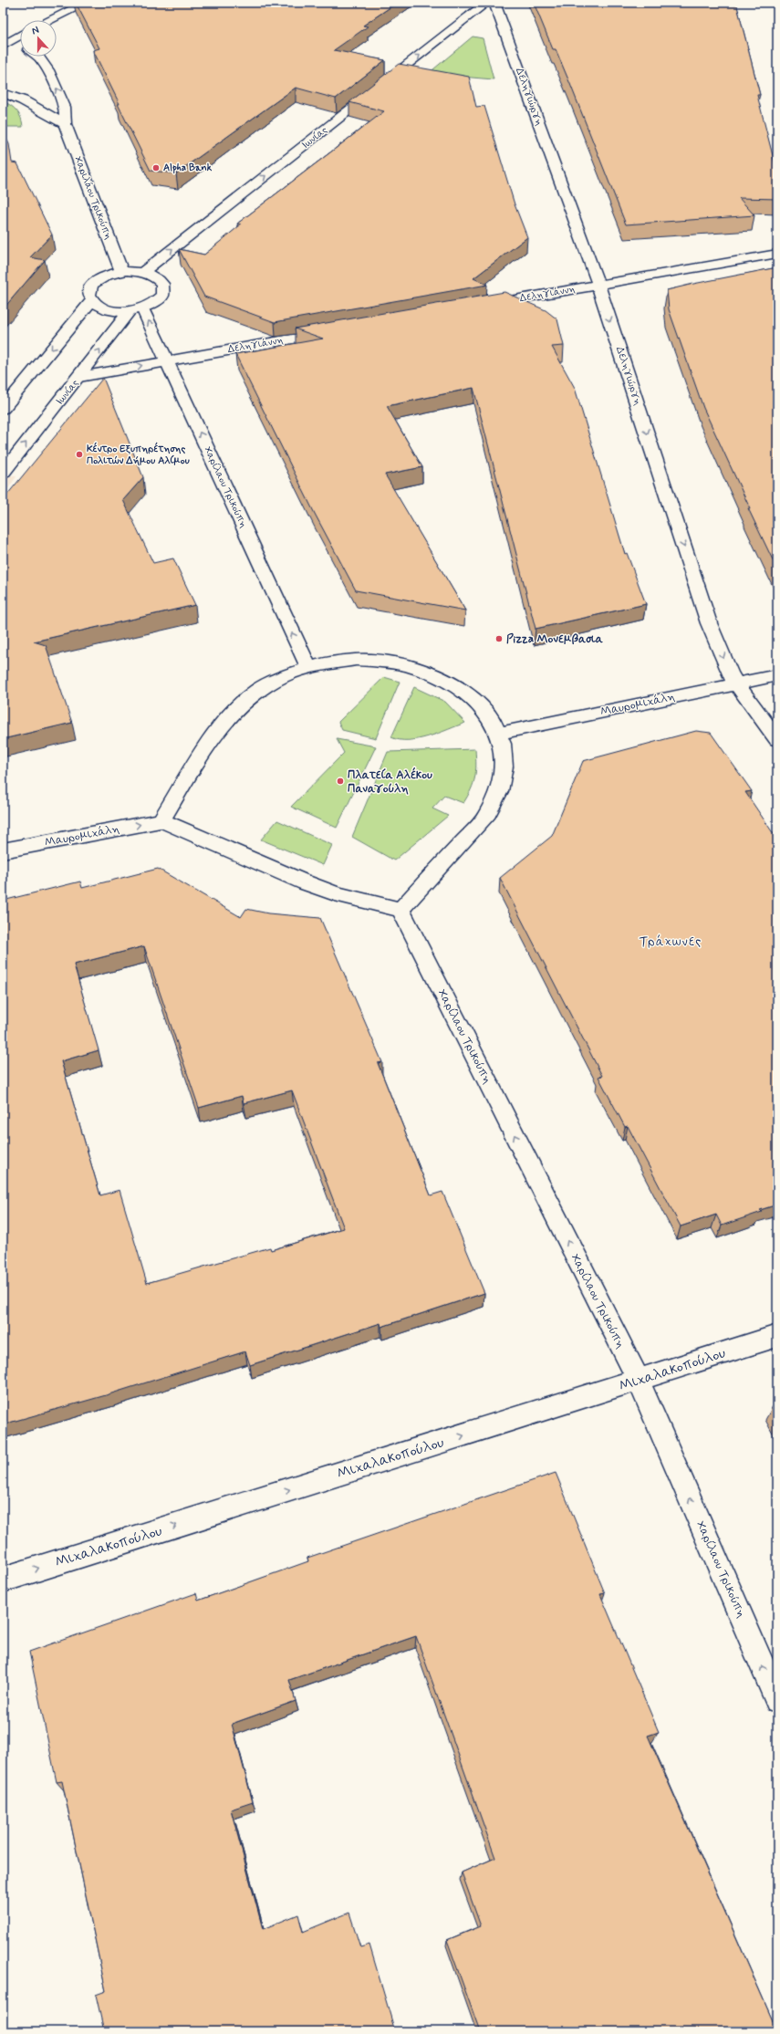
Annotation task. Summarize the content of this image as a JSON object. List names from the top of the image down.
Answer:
{
  "streets": {
    "street": [
      "Δεληγιώργη",
      "Ιωνίας",
      "Χαριλάου Τρικούπη",
      "Δεληγιάννη",
      "Χαρίλαου Τρικούπη",
      "Μαυρομιχάλη",
      "Μιχαλακοπούλου"
    ]
  },
  "crossings": [
    ["Δεληγιώργη", "Δεληγιάννη"],
    ["Δεληγιώργη", "Μαυρομιχάλη"],
    ["Ιωνίας", "Δεληγιάννη"],
    ["Ιωνίας", "Χαρίλαου Τρικούπη"],
    ["Δεληγιάννη", "Χαρίλαου Τρικούπη"],
    ["Χαρίλαου Τρικούπη", "Μιχαλακοπούλου"]
  ],
  "one_way": [
    "Δεληγιώργη",
    "Ιωνίας",
    "Χαρίλαου Τρικούπη",
    "Μαυρομιχάλη",
    "Μιχαλακοπούλου"
  ],
  "districts": ["Τράχωνες"],
  "places": [
    "Alpha Bank",
    "Κέντρο Εξυπηρέτησης Πολιτών Δήμου Αλίμου",
    "Pizza Μονεμβασια",
    "Πλατεία Αλέκου Παναγούλη"
  ],
  "north": "top"
}
